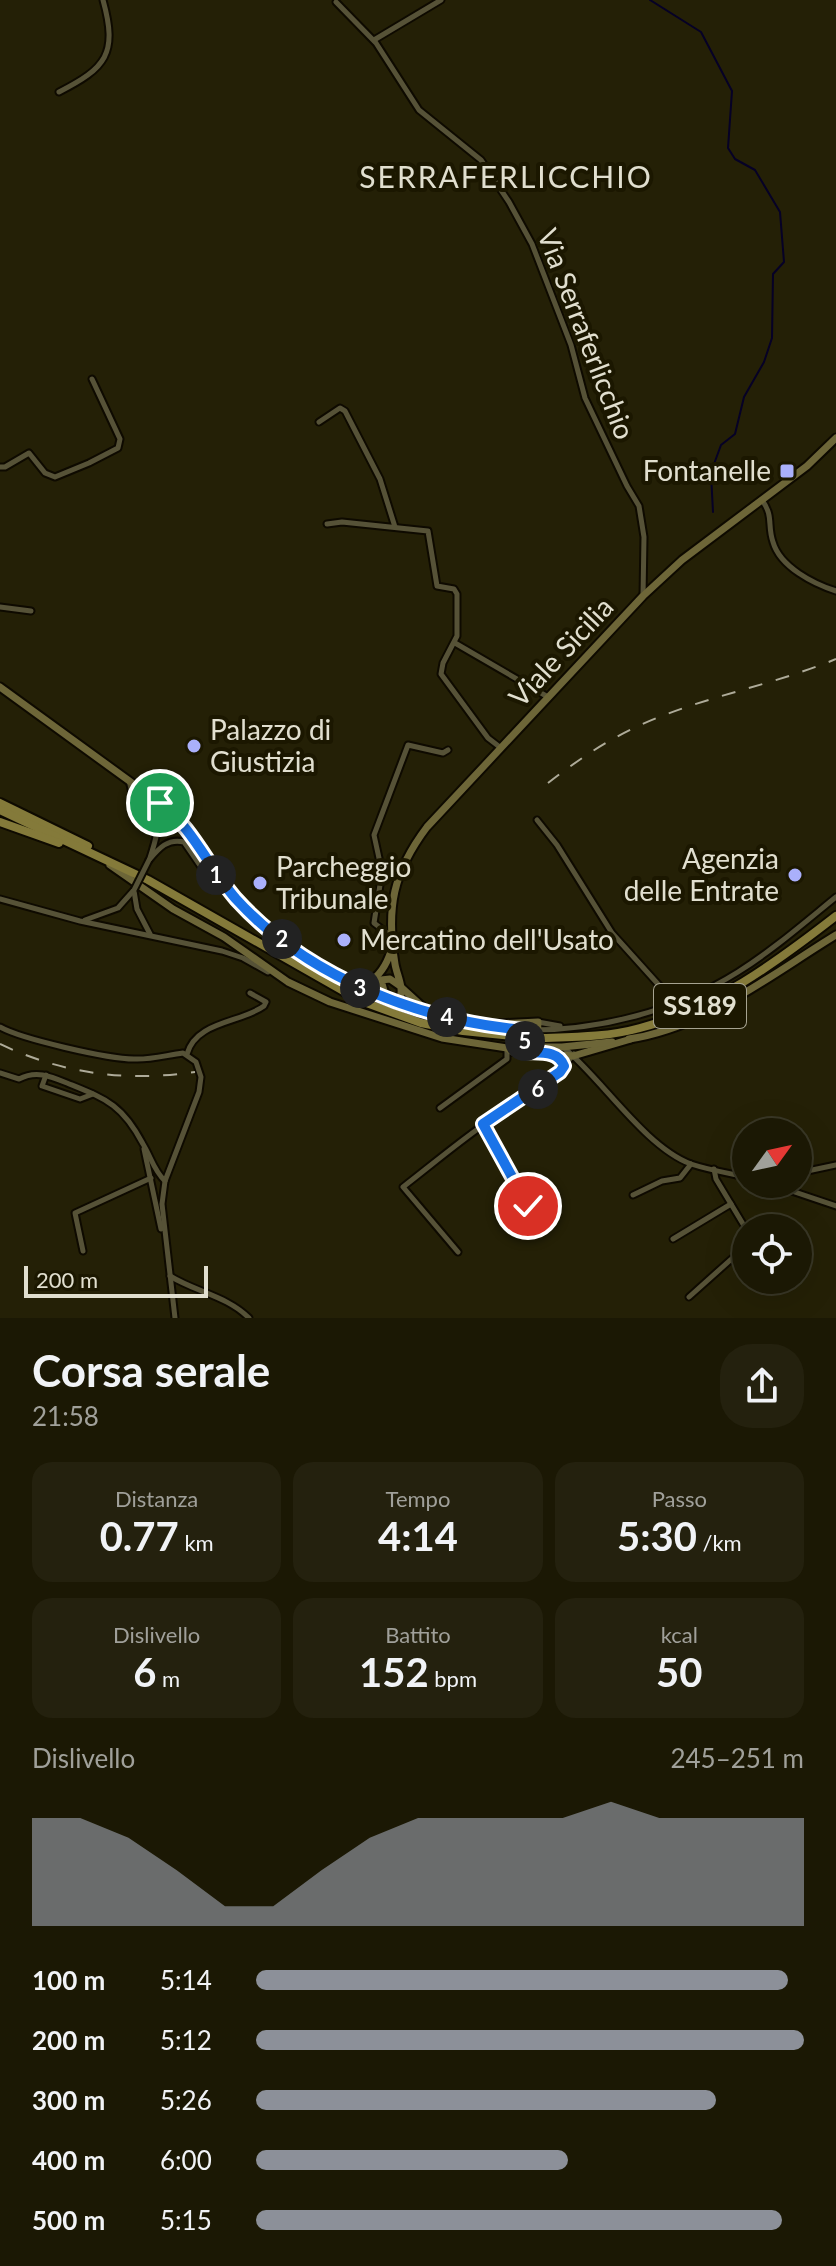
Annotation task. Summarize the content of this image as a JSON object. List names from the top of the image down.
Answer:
{
  "streets": {
    "main road": ["SS189"],
    "street": ["Via Serraferlicchio", "Viale Sicilia"]
  },
  "crossings": [
    ["Via Serraferlicchio", "Viale Sicilia"]
  ],
  "districts": ["SERRAFERLICCHIO"],
  "places": {
    "transit": ["Fontanelle"],
    "other": [
      "Palazzo di Giustizia",
      "Agenzia delle Entrate",
      "Parcheggio Tribunale",
      "Mercatino dell'Usato"
    ]
  },
  "scale_bar": "200 m",
  "north": "top right",
  "page": {
    "pins": [
      "1",
      "2",
      "3",
      "4",
      "5",
      "6"
    ],
    "scale": "200 m",
    "heading": ["Corsa serale", "21:58"],
    "stats": [
      ["Distanza", "0.77 km"],
      ["Tempo", "4:14"],
      ["Passo", "5:30 /km"],
      ["Dislivello", "6 m"],
      ["Battito", "152 bpm"],
      ["kcal", "50"]
    ],
    "chart": ["Dislivello", "245–251 m"],
    "list": [
      {
        "name": "100 m",
        "note": "5:14"
      },
      {
        "name": "200 m",
        "note": "5:12"
      },
      {
        "name": "300 m",
        "note": "5:26"
      },
      {
        "name": "400 m",
        "note": "6:00"
      },
      {
        "name": "500 m",
        "note": "5:15"
      }
    ]
  }
}
